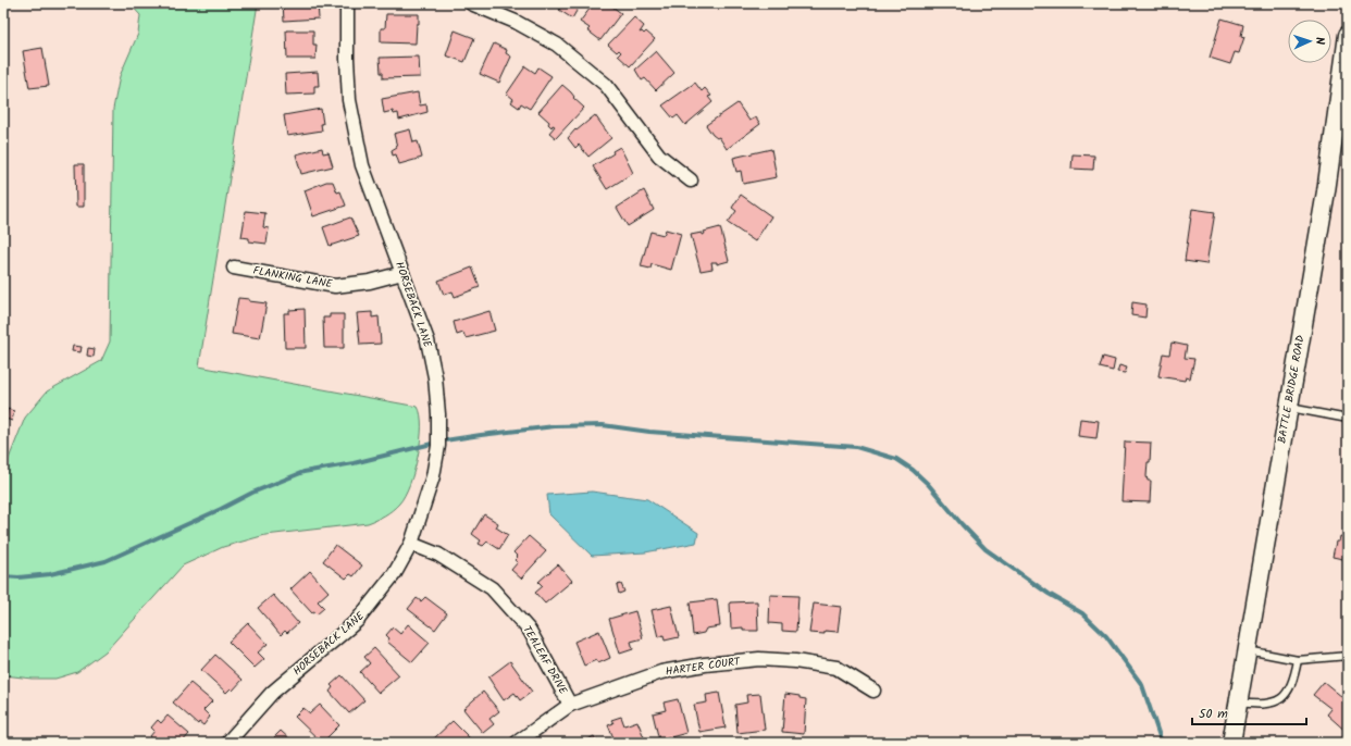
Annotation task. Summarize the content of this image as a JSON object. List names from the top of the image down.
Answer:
{
  "streets": {
    "street": [
      "FLANKING LANE",
      "HORSEBACK LANE",
      "BATTLE BRIDGE ROAD",
      "TEALEAF DRIVE",
      "HARTER COURT"
    ]
  },
  "crossings": [
    ["FLANKING LANE", "HORSEBACK LANE"],
    ["HORSEBACK LANE", "TEALEAF DRIVE"],
    ["TEALEAF DRIVE", "HARTER COURT"]
  ],
  "scale_bar": "50 m",
  "north": "right"
}
